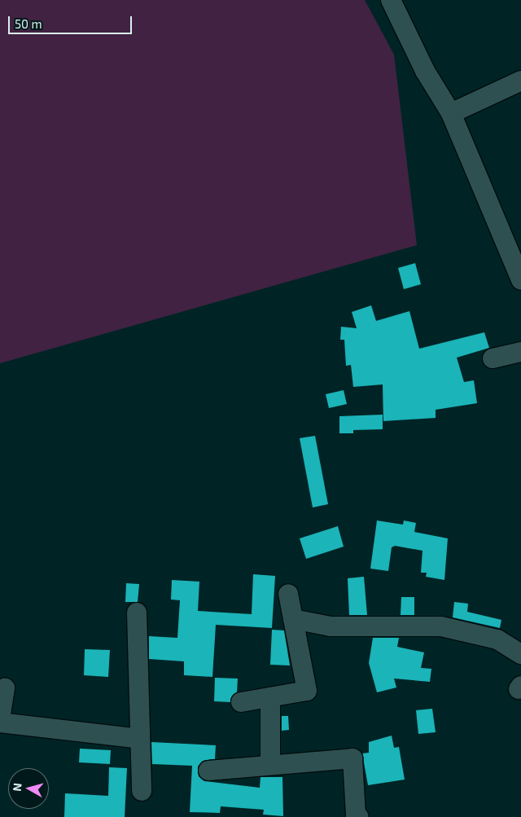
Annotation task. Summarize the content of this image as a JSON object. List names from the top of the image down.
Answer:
{
  "scale_bar": "50 m",
  "north": "left"
}
